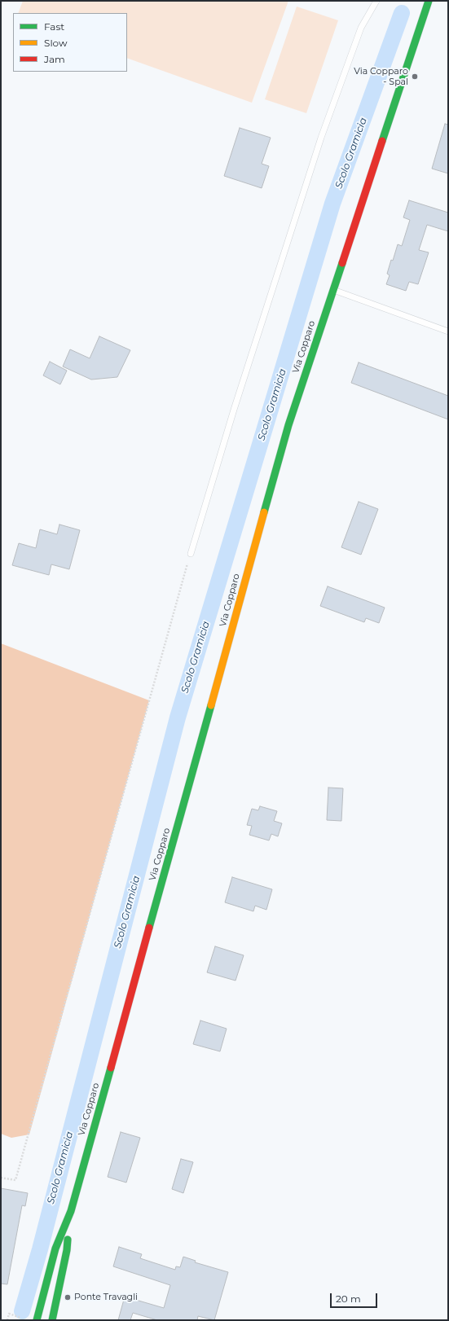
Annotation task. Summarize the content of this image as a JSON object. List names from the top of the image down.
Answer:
{
  "streets": {
    "main road": ["Via Copparo"]
  },
  "water": ["Scolo Gramicia"],
  "places": ["Via Copparo - Spal", "Ponte Travagli"],
  "legend": ["Fast", "Slow", "Jam"],
  "scale_bar": "20 m"
}
